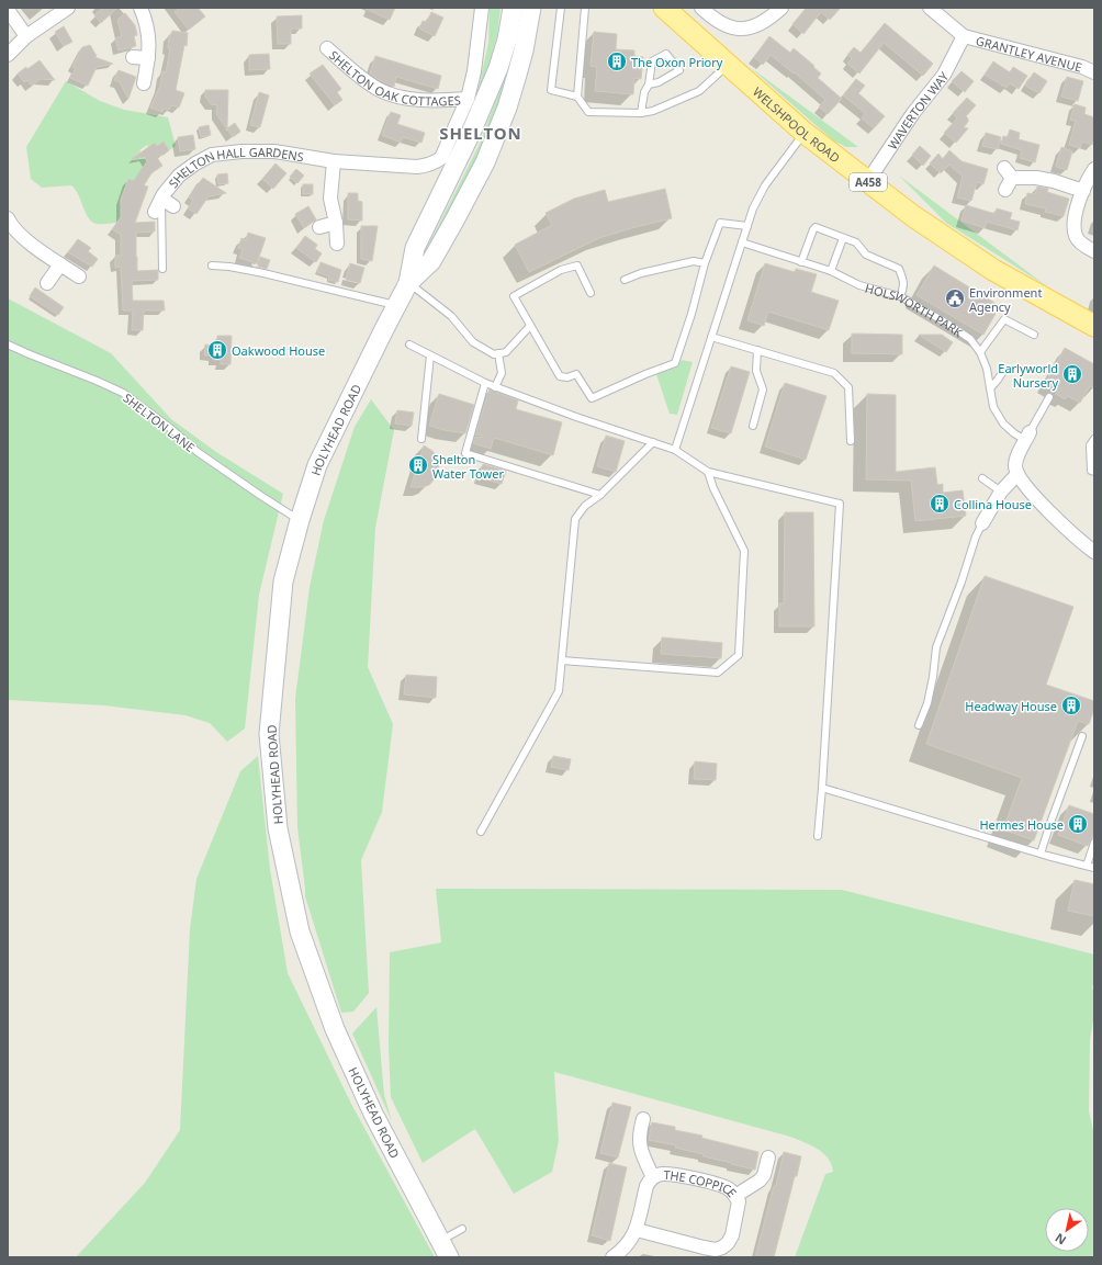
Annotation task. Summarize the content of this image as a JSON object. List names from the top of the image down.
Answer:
{
  "streets": {
    "main road": ["WELSHPOOL ROAD", "A458", "HOLYHEAD ROAD"],
    "street": [
      "GRANTLEY AVENUE",
      "SHELTON OAK COTTAGES",
      "WAVERTON WAY",
      "SHELTON HALL GARDENS",
      "THE COPPICE"
    ],
    "lane": ["HOLSWORTH PARK", "SHELTON LANE"]
  },
  "crossings": [
    ["GRANTLEY AVENUE", "WAVERTON WAY"],
    ["SHELTON OAK COTTAGES", "SHELTON HALL GARDENS"],
    ["WAVERTON WAY", "WELSHPOOL ROAD"],
    ["SHELTON LANE", "HOLYHEAD ROAD"]
  ],
  "districts": ["SHELTON"],
  "places": {
    "building": [
      "The Oxon Priory",
      "Oakwood House",
      "Earlyworld Nursery",
      "Shelton Water Tower",
      "Collina House",
      "Headway House",
      "Hermes House"
    ],
    "public building": ["Environment Agency"]
  },
  "north": "bottom left"
}
